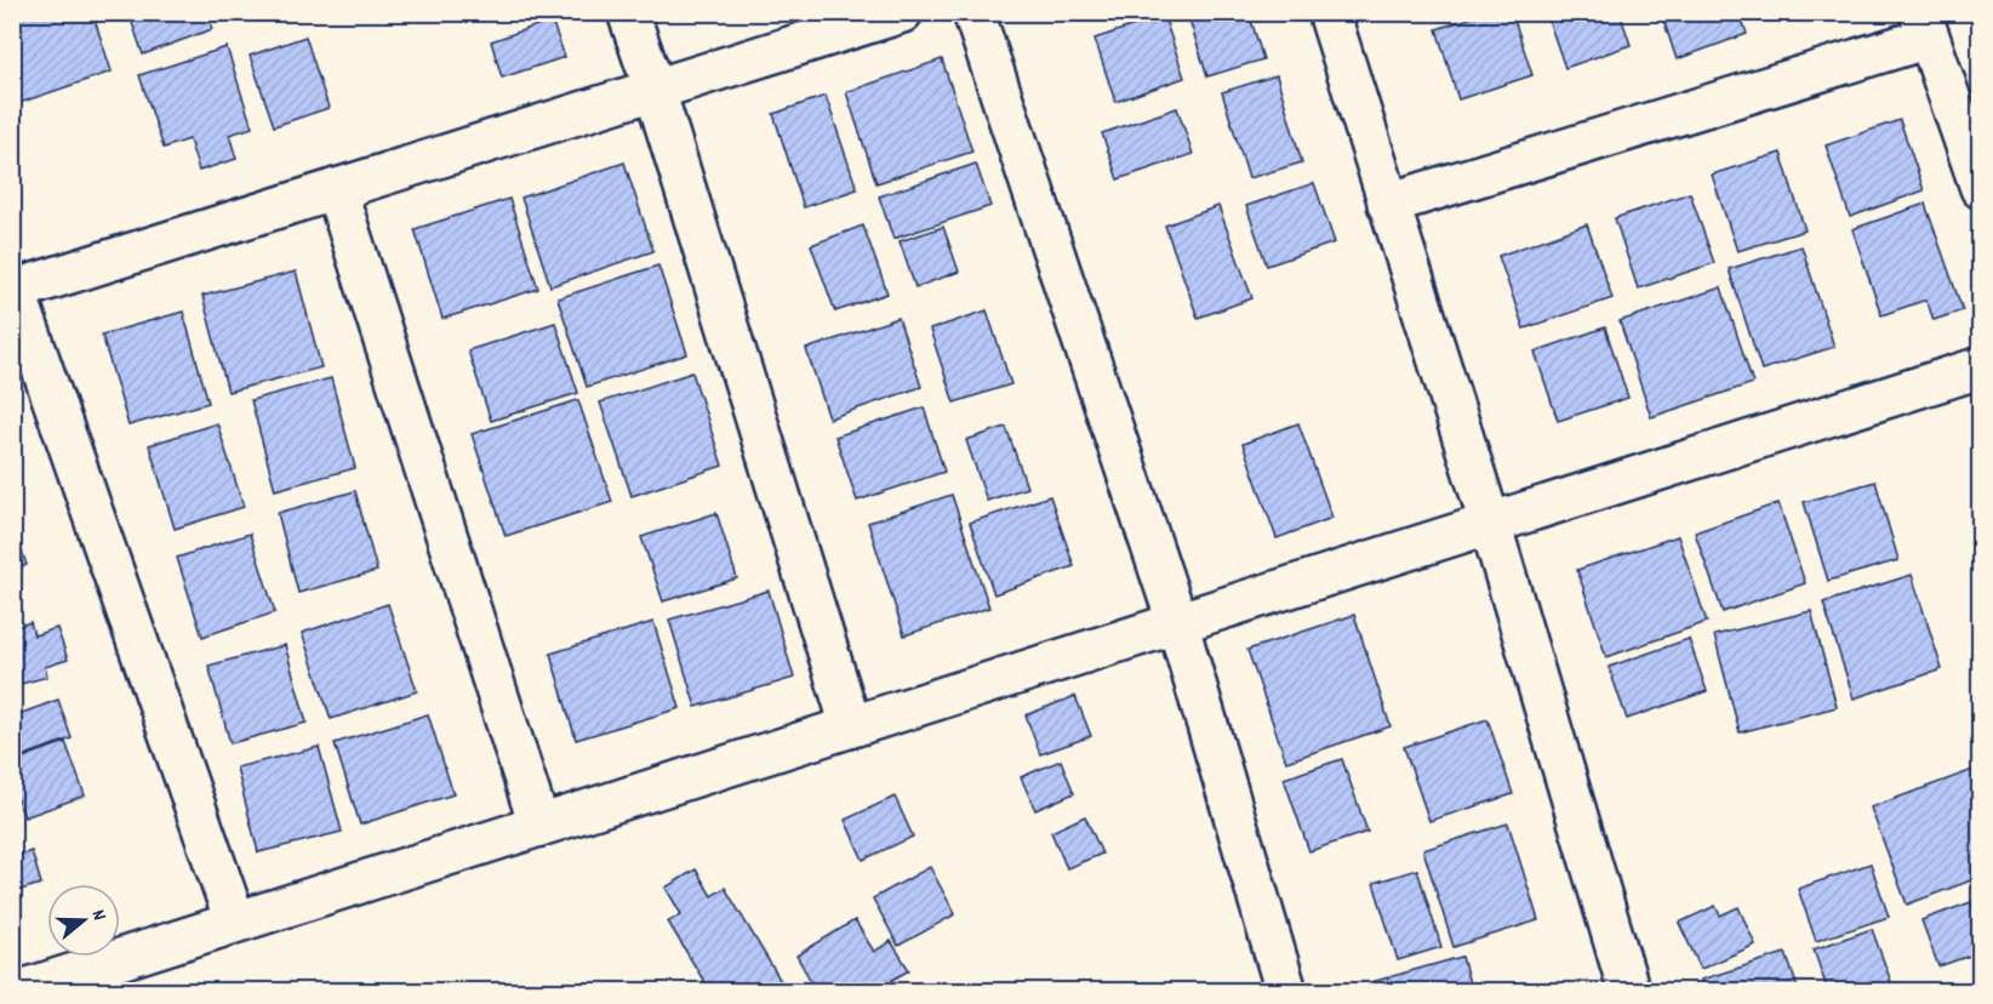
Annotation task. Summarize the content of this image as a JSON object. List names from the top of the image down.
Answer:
{
  "north": "right"
}
